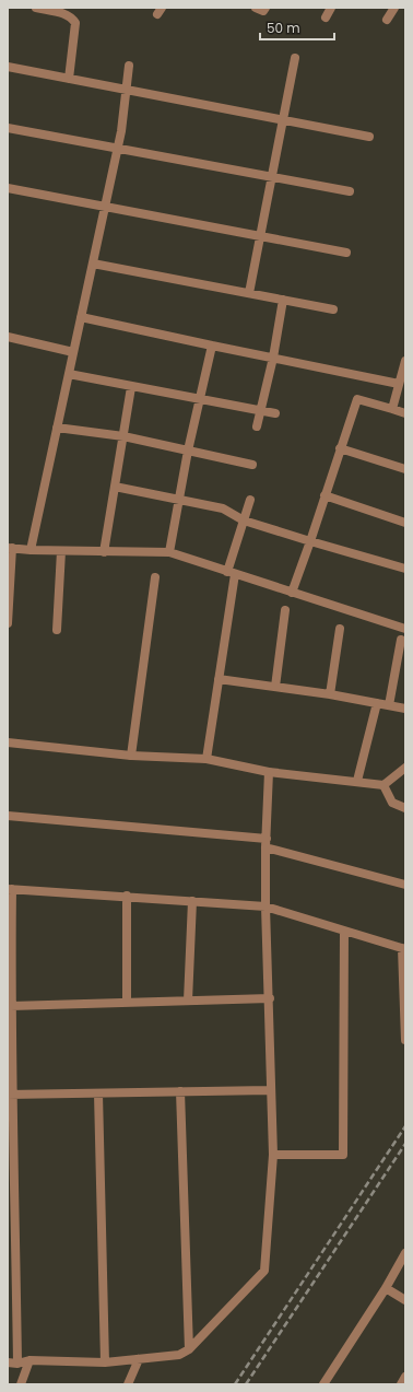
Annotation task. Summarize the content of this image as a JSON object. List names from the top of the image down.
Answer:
{
  "scale_bar": "50 m"
}
